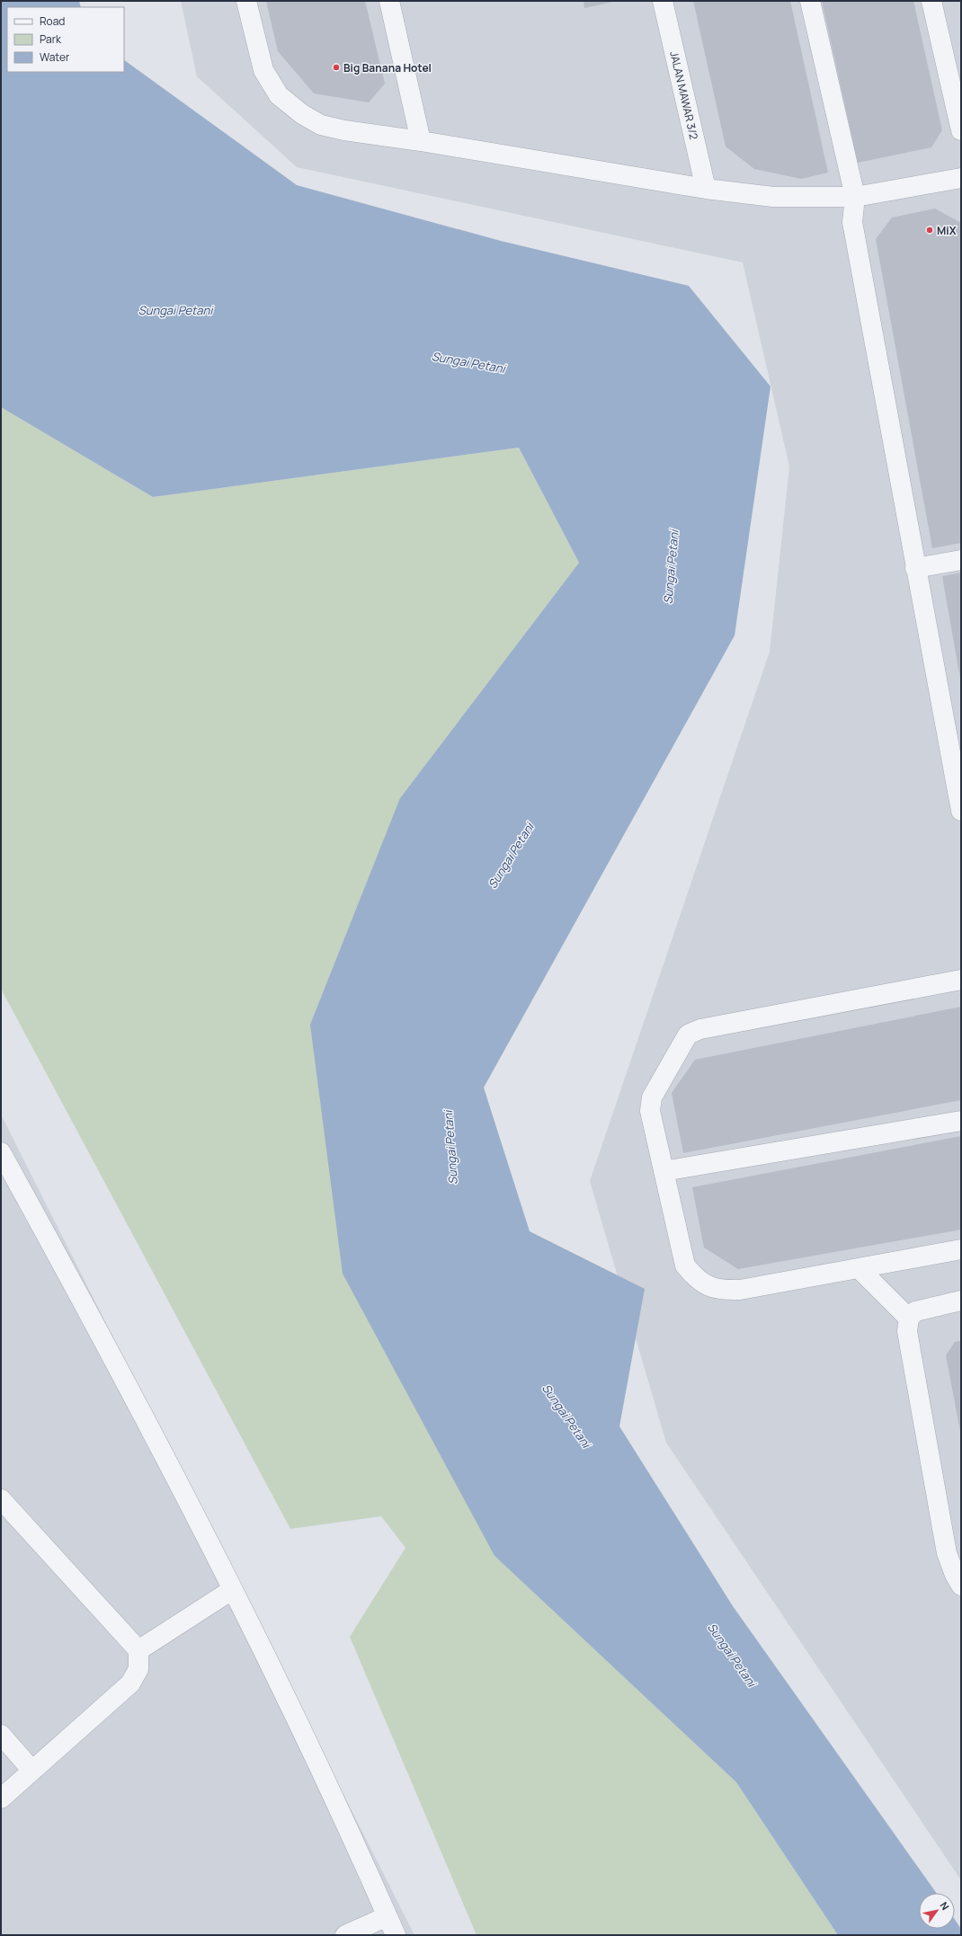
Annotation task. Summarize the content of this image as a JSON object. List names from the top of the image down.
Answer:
{
  "streets": {
    "street": ["JALAN MAWAR 3/2"]
  },
  "water": ["Sungai Petani"],
  "places": ["Big Banana Hotel", "MiX"],
  "legend": ["Road", "Park", "Water"],
  "north": "top right"
}
